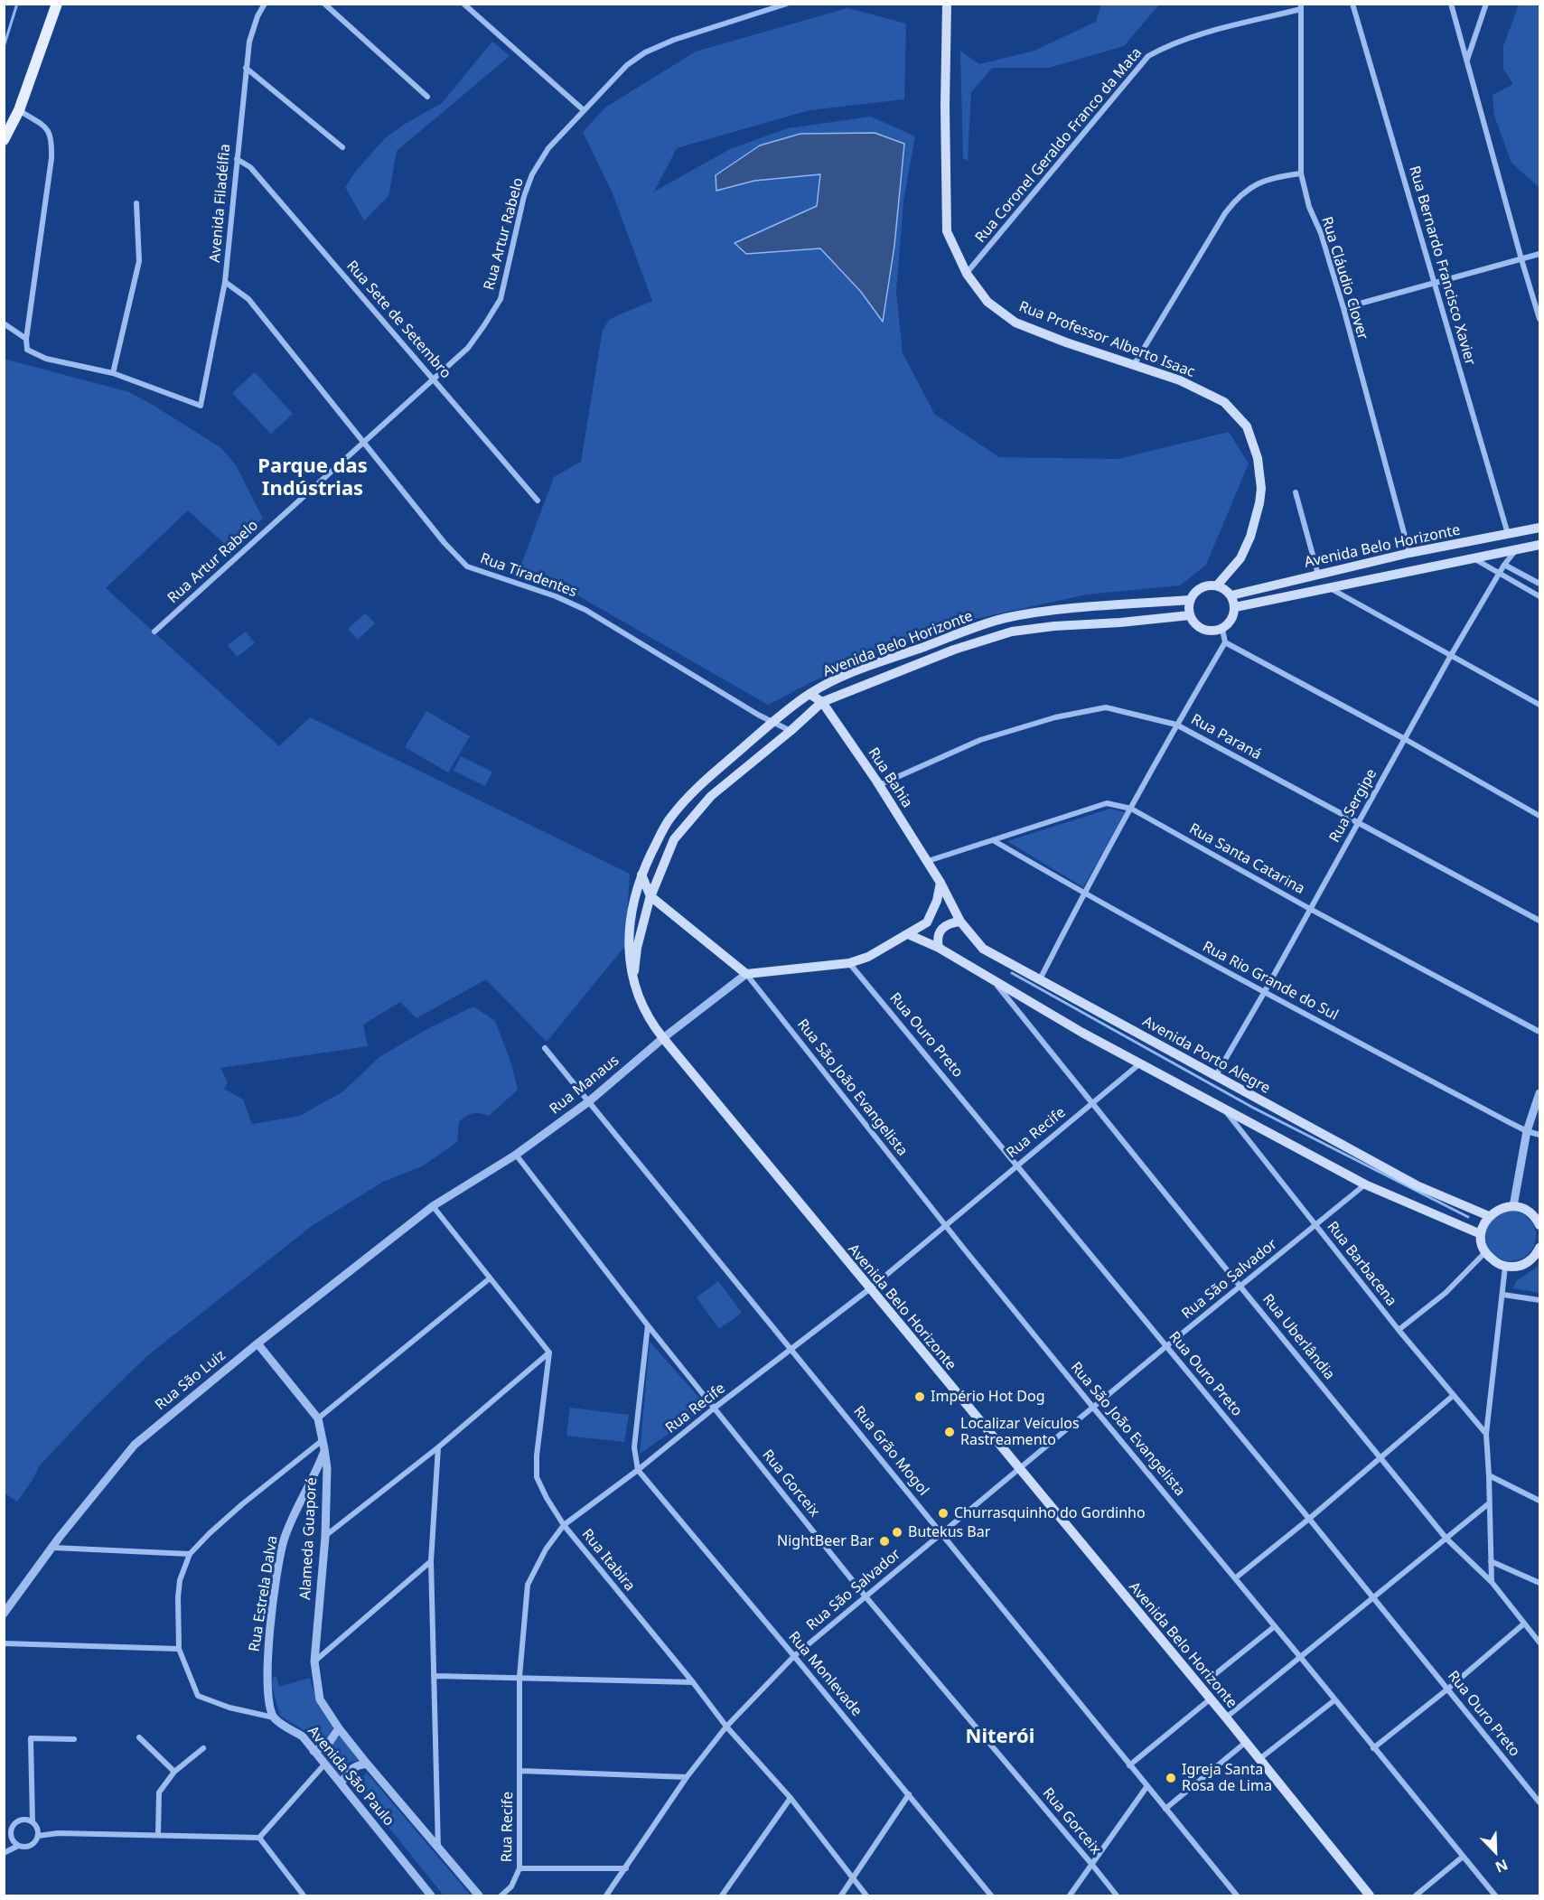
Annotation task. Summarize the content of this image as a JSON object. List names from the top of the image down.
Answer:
{
  "streets": {
    "main road": [
      "Rua Professor Alberto Isaac",
      "Avenida Belo Horizonte",
      "Rua Bahia",
      "Avenida Porto Alegre"
    ],
    "street": [
      "Rua Coronel Geraldo Franco da Mata",
      "Avenida Filadélfia",
      "Rua Artur Rabelo",
      "Rua Bernardo Francisco Xavier",
      "Rua Cláudio Clover",
      "Rua Sete de Setembro",
      "Rua Tiradentes",
      "Rua Paraná",
      "Rua Sergipe",
      "Rua Santa Catarina",
      "Rua Rio Grande do Sul",
      "Rua Ouro Preto",
      "Rua Manaus",
      "Rua São João Evangelista",
      "Rua Recife",
      "Rua Barbacena",
      "Rua São Salvador",
      "Rua Uberlândia",
      "Rua São Luiz",
      "Rua Grão Mogol",
      "Rua Gorceix",
      "Alameda Guaporé",
      "Rua Itabira",
      "Rua Estrela Dalva",
      "Rua Monlevade",
      "Avenida São Paulo"
    ]
  },
  "crossings": [
    ["Rua Coronel Geraldo Franco da Mata", "Rua Cláudio Clover"],
    ["Rua Coronel Geraldo Franco da Mata", "Rua Professor Alberto Isaac"],
    ["Avenida Filadélfia", "Rua Sete de Setembro"],
    ["Avenida Filadélfia", "Rua Tiradentes"],
    ["Rua Artur Rabelo", "Rua Sete de Setembro"],
    ["Rua Artur Rabelo", "Rua Tiradentes"],
    ["Rua Bernardo Francisco Xavier", "Avenida Belo Horizonte"],
    ["Rua Cláudio Clover", "Avenida Belo Horizonte"],
    ["Rua Professor Alberto Isaac", "Avenida Belo Horizonte"],
    ["Avenida Belo Horizonte", "Rua Tiradentes"],
    ["Avenida Belo Horizonte", "Rua Bahia"],
    ["Avenida Belo Horizonte", "Rua Sergipe"],
    ["Avenida Belo Horizonte", "Rua Manaus"],
    ["Avenida Belo Horizonte", "Rua Recife"],
    ["Avenida Belo Horizonte", "Rua São Salvador"],
    ["Rua Paraná", "Rua Bahia"],
    ["Rua Paraná", "Rua Sergipe"],
    ["Rua Bahia", "Rua Santa Catarina"],
    ["Rua Bahia", "Avenida Porto Alegre"],
    ["Rua Sergipe", "Rua Santa Catarina"],
    ["Rua Sergipe", "Rua Rio Grande do Sul"],
    ["Rua Sergipe", "Avenida Porto Alegre"],
    ["Rua Santa Catarina", "Rua Rio Grande do Sul"],
    ["Rua Ouro Preto", "Rua Recife"],
    ["Rua Ouro Preto", "Rua São Salvador"],
    ["Rua Manaus", "Rua São João Evangelista"],
    ["Rua Manaus", "Rua São Luiz"],
    ["Rua Manaus", "Rua Grão Mogol"],
    ["Rua Manaus", "Rua Gorceix"],
    ["Rua São João Evangelista", "Rua Recife"],
    ["Rua São João Evangelista", "Rua São Salvador"],
    ["Rua Recife", "Rua Uberlândia"],
    ["Rua Recife", "Rua Grão Mogol"],
    ["Rua Recife", "Rua Gorceix"],
    ["Rua Recife", "Rua Itabira"],
    ["Rua Recife", "Rua Monlevade"],
    ["Rua Barbacena", "Rua São Salvador"],
    ["Rua São Salvador", "Rua Uberlândia"],
    ["Rua São Salvador", "Rua Grão Mogol"],
    ["Rua São Salvador", "Rua Gorceix"],
    ["Rua São Salvador", "Rua Itabira"],
    ["Rua São Salvador", "Rua Monlevade"],
    ["Alameda Guaporé", "Rua Estrela Dalva"],
    ["Alameda Guaporé", "Avenida São Paulo"],
    ["Rua Estrela Dalva", "Avenida São Paulo"]
  ],
  "districts": ["Parque das Indústrias", "Niterói"],
  "places": [
    "Império Hot Dog",
    "Localizar Veículos Rastreamento",
    "Churrasquinho do Gordinho",
    "Butekus Bar",
    "NightBeer Bar",
    "Igreja Santa Rosa de Lima"
  ],
  "north": "bottom right"
}
